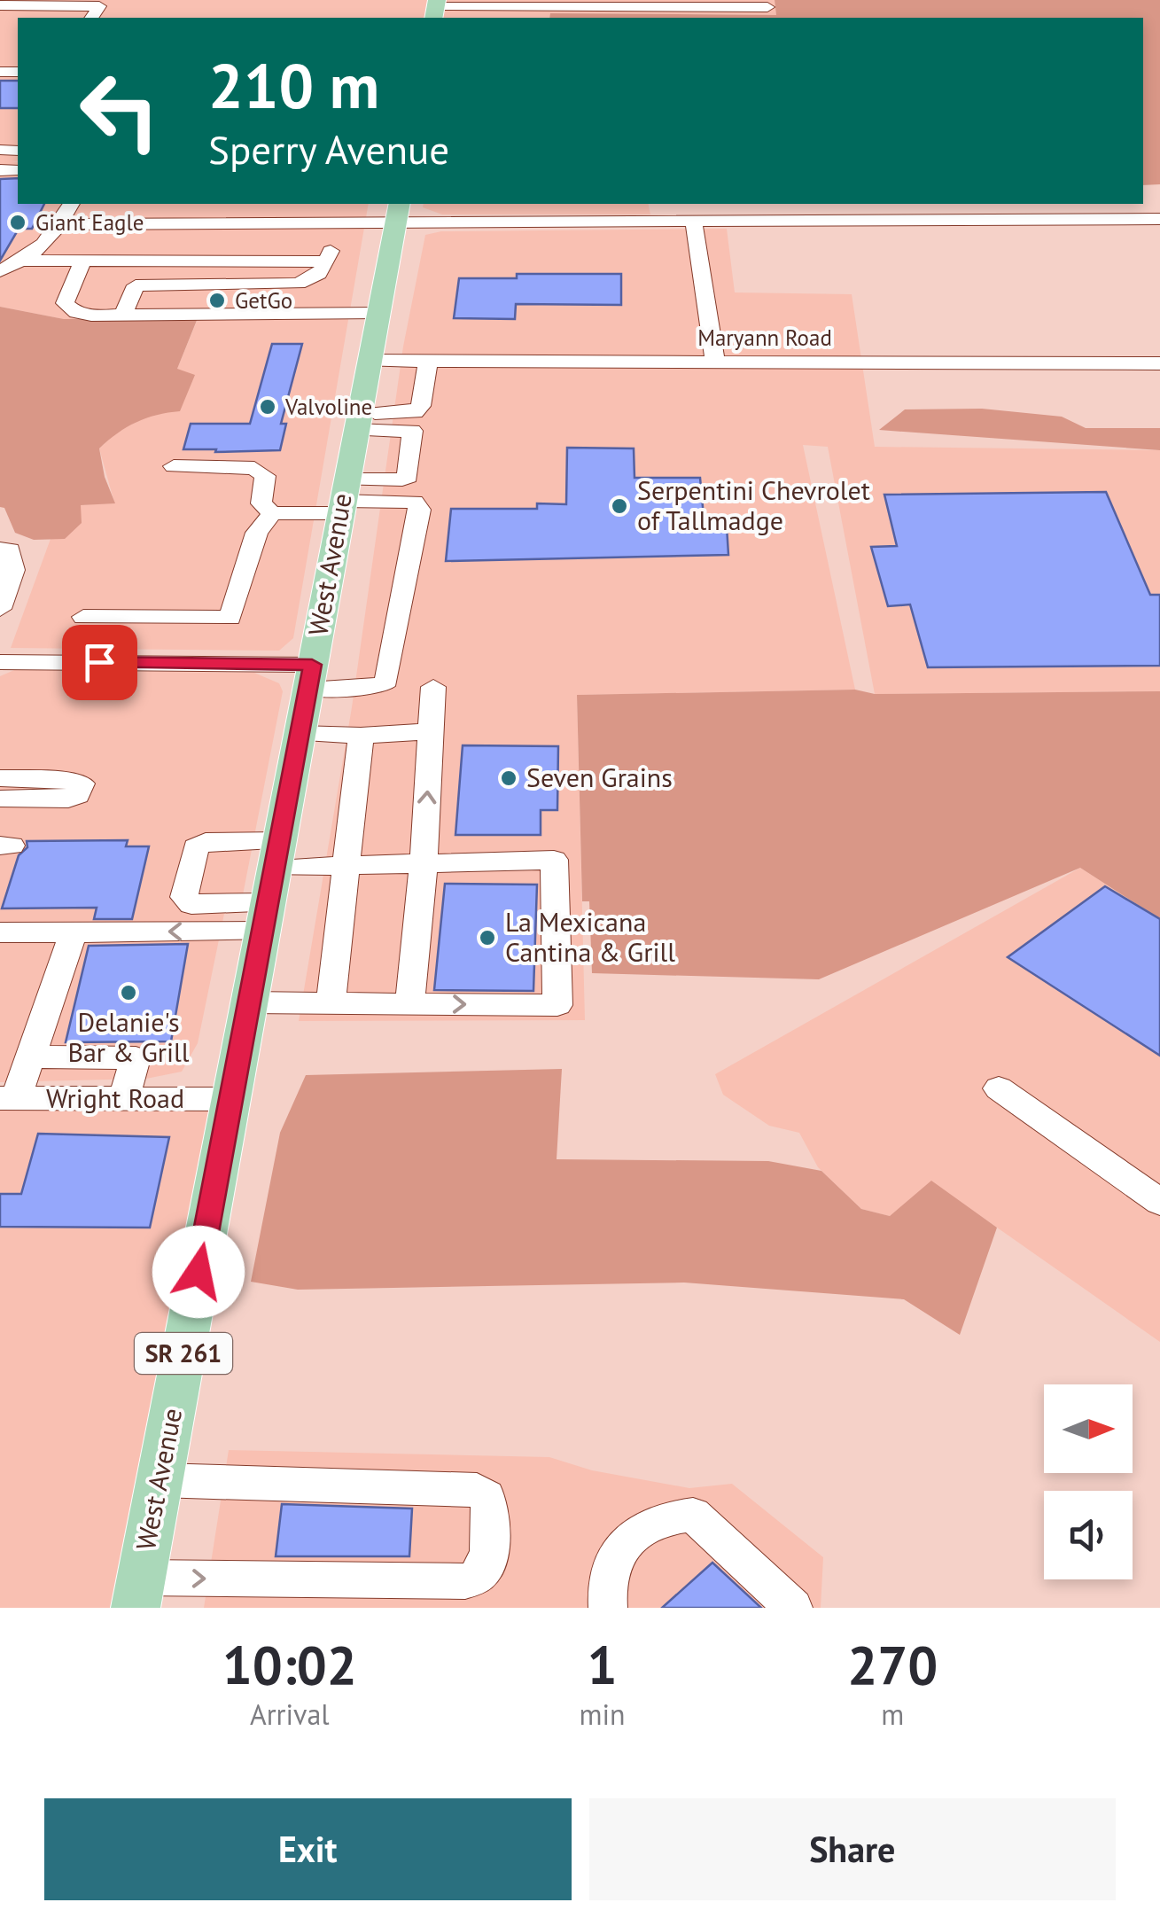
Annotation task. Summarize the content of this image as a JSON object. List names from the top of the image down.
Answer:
{
  "streets": {
    "main road": ["West Avenue", "SR 261"],
    "street": ["Maryann Road", "Wright Road"]
  },
  "crossings": [
    ["Maryann Road", "West Avenue"],
    ["West Avenue", "Wright Road"]
  ],
  "places": [
    "Giant Eagle",
    "GetGo",
    "Valvoline",
    "Serpentini Chevrolet of Tallmadge",
    "Seven Grains",
    "La Mexicana Cantina & Grill",
    "Delanie's Bar & Grill"
  ],
  "north": "right",
  "page": {
    "turn": ["210 m", "Sperry Avenue"],
    "eta": [
      "10:02",
      "Arrival",
      "1",
      "min",
      "270",
      "m"
    ],
    "buttons": ["Exit", "Share"]
  }
}
